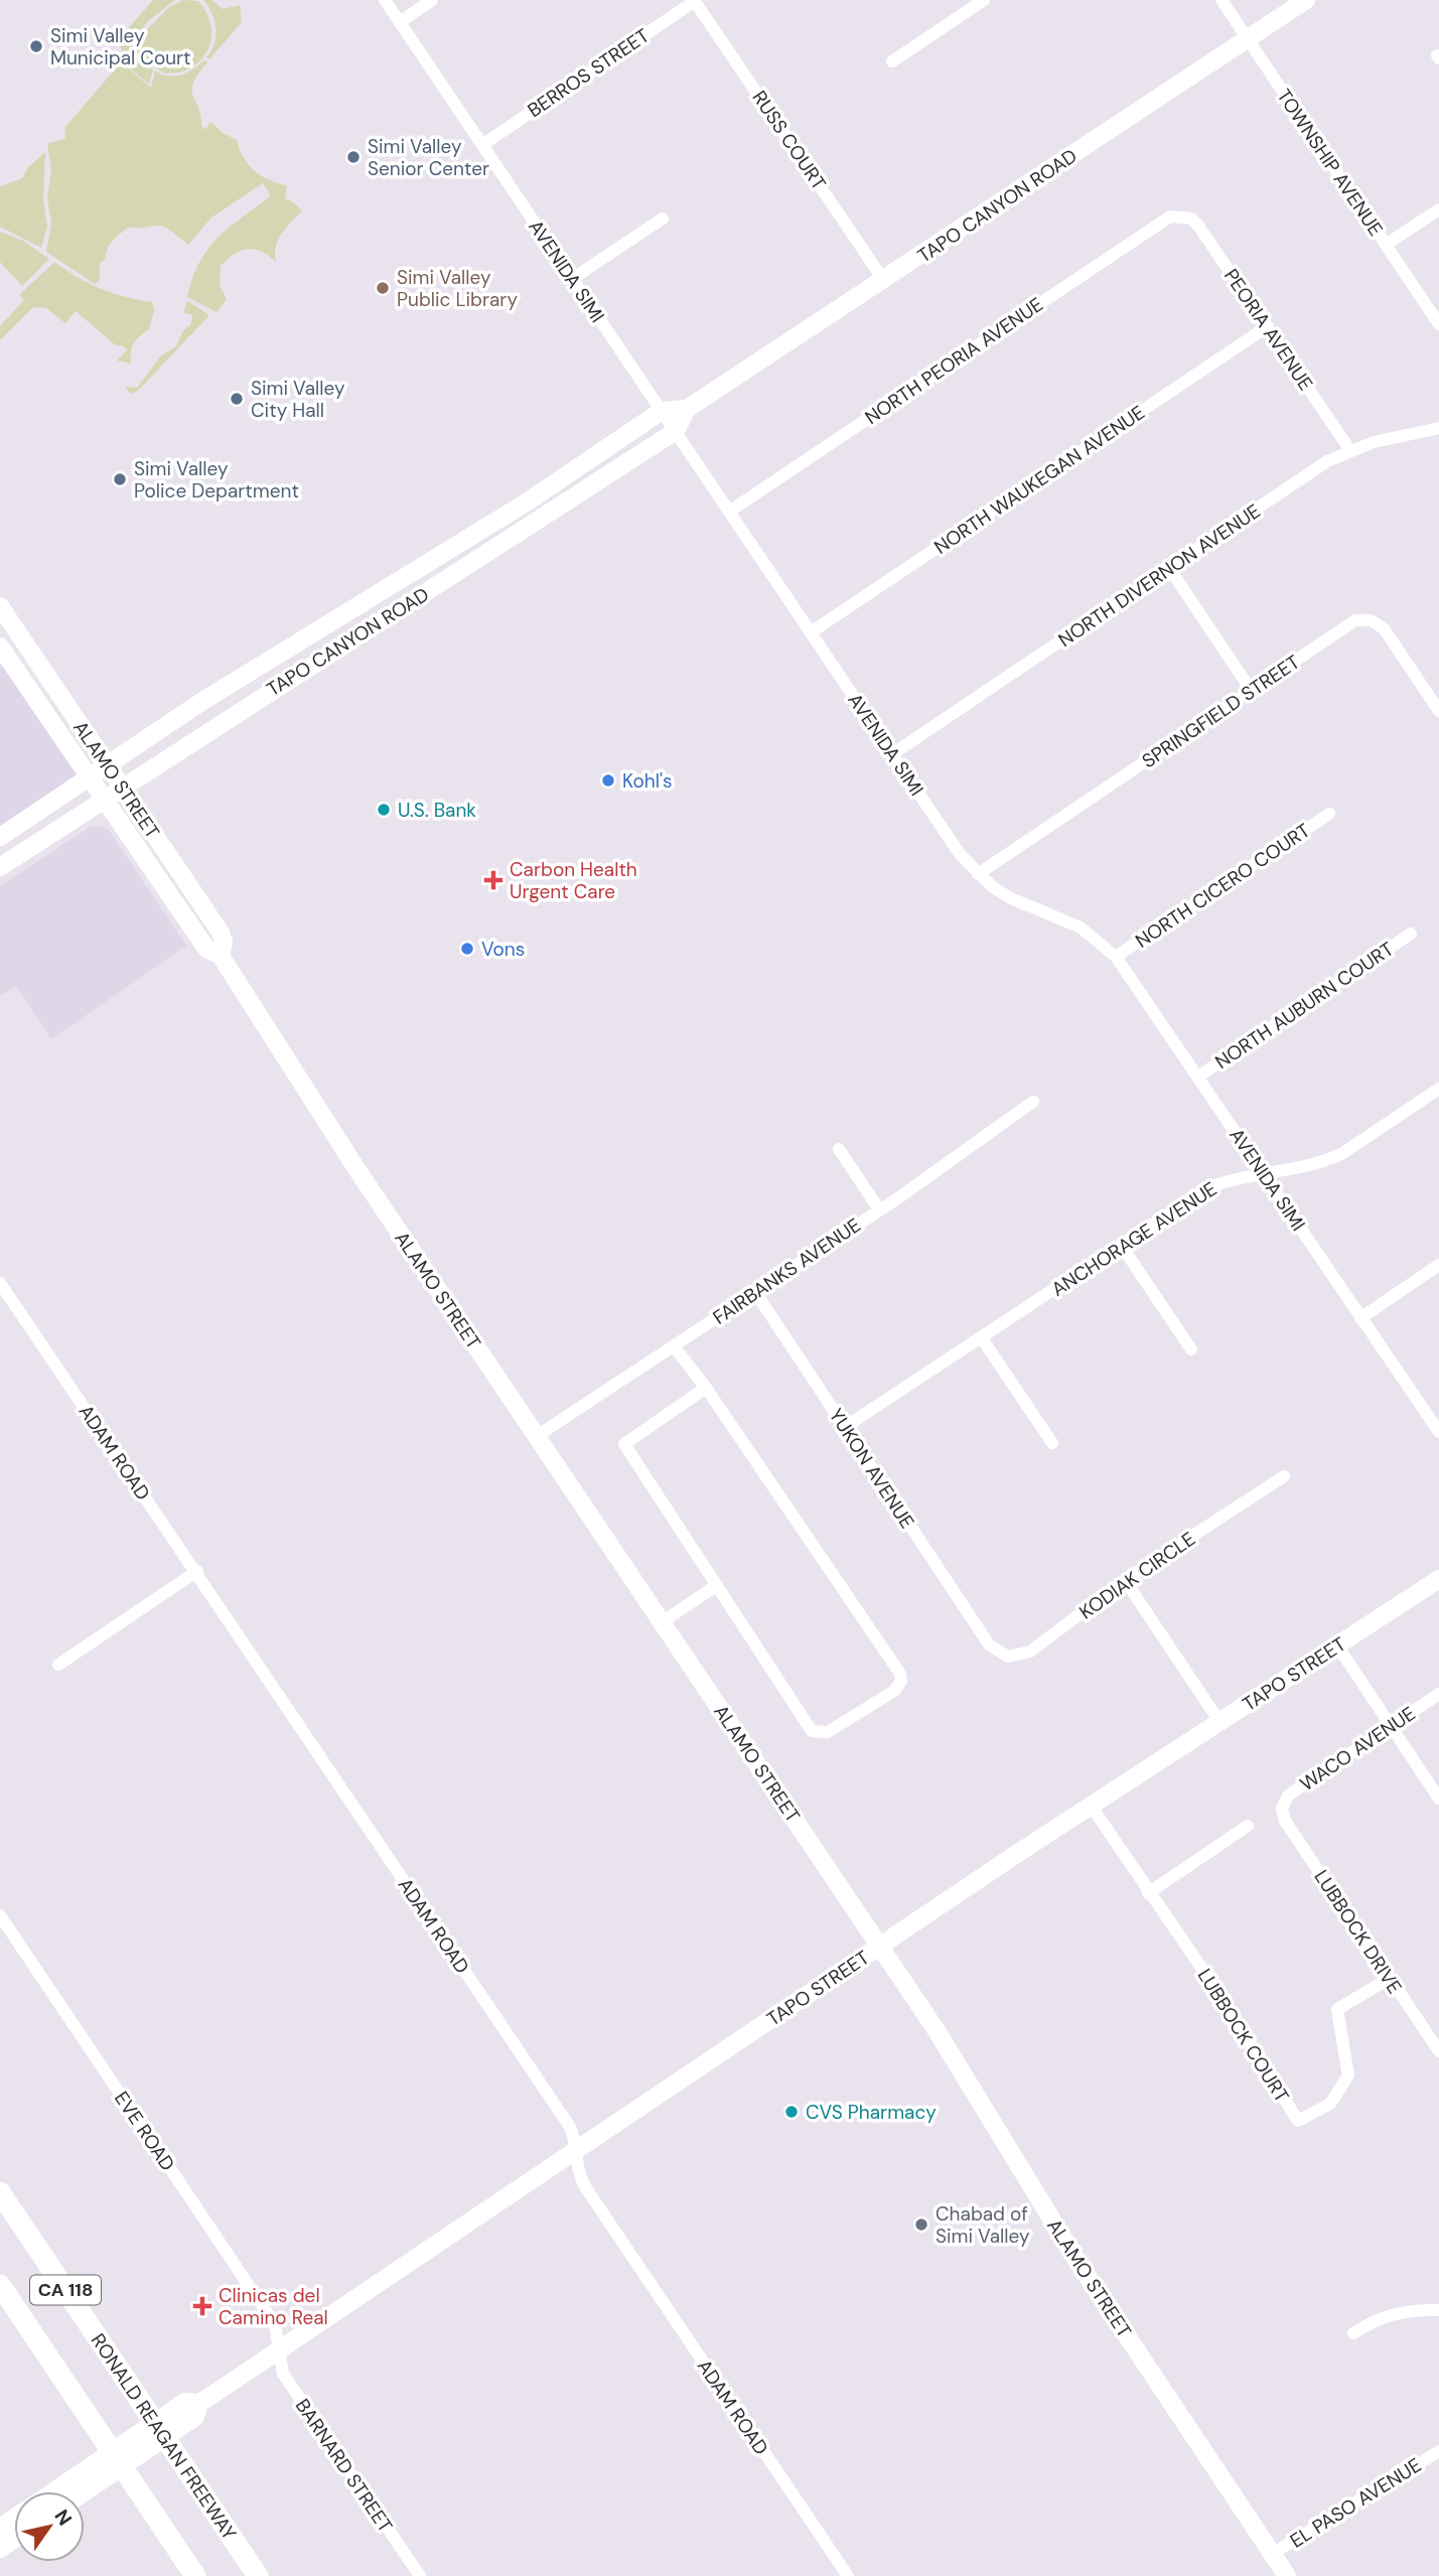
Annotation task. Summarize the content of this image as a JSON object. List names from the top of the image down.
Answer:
{
  "streets": {
    "highway": ["CA 118", "RONALD REAGAN FREEWAY"],
    "main road": ["TAPO CANYON ROAD", "ALAMO STREET", "TAPO STREET"],
    "street": [
      "BERROS STREET",
      "RUSS COURT",
      "TOWNSHIP AVENUE",
      "AVENIDA SIMI",
      "PEORIA AVENUE",
      "NORTH PEORIA AVENUE",
      "NORTH WAUKEGAN AVENUE",
      "NORTH DIVERNON AVENUE",
      "SPRINGFIELD STREET",
      "NORTH CICERO COURT",
      "NORTH AUBURN COURT",
      "ANCHORAGE AVENUE",
      "FAIRBANKS AVENUE",
      "ADAM ROAD",
      "YUKON AVENUE",
      "KODIAK CIRCLE",
      "WACO AVENUE",
      "LUBBOCK DRIVE",
      "LUBBOCK COURT",
      "EVE ROAD",
      "BARNARD STREET",
      "EL PASO AVENUE"
    ]
  },
  "crossings": [
    ["BERROS STREET", "RUSS COURT"],
    ["BERROS STREET", "AVENIDA SIMI"],
    ["RUSS COURT", "TAPO CANYON ROAD"],
    ["TOWNSHIP AVENUE", "TAPO CANYON ROAD"],
    ["TAPO CANYON ROAD", "AVENIDA SIMI"],
    ["TAPO CANYON ROAD", "ALAMO STREET"],
    ["AVENIDA SIMI", "NORTH PEORIA AVENUE"],
    ["AVENIDA SIMI", "NORTH WAUKEGAN AVENUE"],
    ["AVENIDA SIMI", "NORTH DIVERNON AVENUE"],
    ["AVENIDA SIMI", "SPRINGFIELD STREET"],
    ["AVENIDA SIMI", "NORTH CICERO COURT"],
    ["AVENIDA SIMI", "NORTH AUBURN COURT"],
    ["AVENIDA SIMI", "ANCHORAGE AVENUE"],
    ["PEORIA AVENUE", "NORTH PEORIA AVENUE"],
    ["PEORIA AVENUE", "NORTH WAUKEGAN AVENUE"],
    ["PEORIA AVENUE", "NORTH DIVERNON AVENUE"],
    ["ALAMO STREET", "FAIRBANKS AVENUE"],
    ["ALAMO STREET", "TAPO STREET"],
    ["ALAMO STREET", "EL PASO AVENUE"],
    ["ANCHORAGE AVENUE", "YUKON AVENUE"],
    ["FAIRBANKS AVENUE", "YUKON AVENUE"],
    ["ADAM ROAD", "TAPO STREET"],
    ["YUKON AVENUE", "KODIAK CIRCLE"],
    ["TAPO STREET", "LUBBOCK COURT"],
    ["TAPO STREET", "EVE ROAD"],
    ["TAPO STREET", "BARNARD STREET"],
    ["WACO AVENUE", "LUBBOCK DRIVE"],
    ["LUBBOCK DRIVE", "LUBBOCK COURT"],
    ["EVE ROAD", "BARNARD STREET"]
  ],
  "places": {
    "other": [
      "Simi Valley Municipal Court",
      "Simi Valley Senior Center",
      "Simi Valley Public Library",
      "Simi Valley City Hall",
      "Simi Valley Police Department",
      "Kohl's",
      "U.S. Bank",
      "Vons",
      "CVS Pharmacy",
      "Chabad of Simi Valley"
    ],
    "health": ["Carbon Health Urgent Care", "Clinicas del Camino Real"]
  },
  "north": "top right"
}
